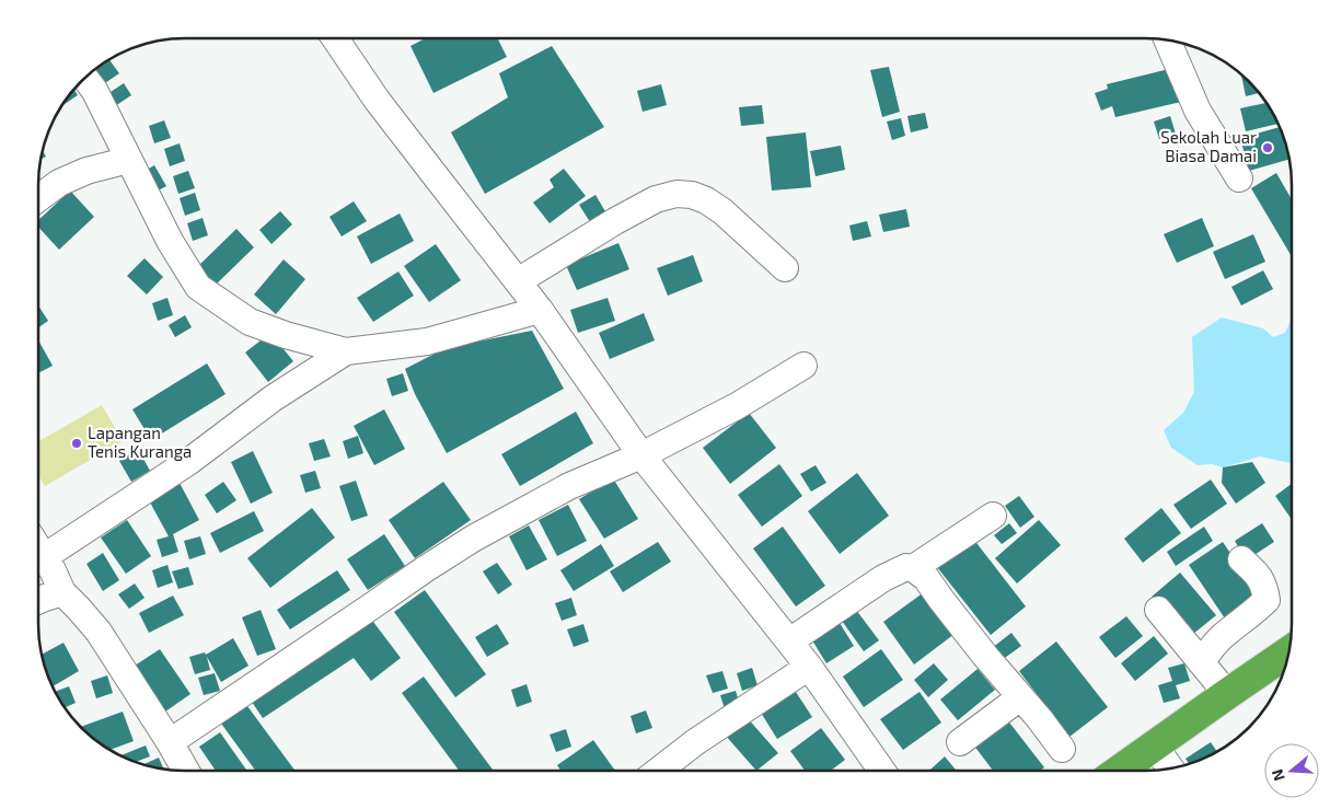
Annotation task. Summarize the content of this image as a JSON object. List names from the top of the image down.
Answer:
{
  "places": ["Sekolah Luar Biasa Damai", "Lapangan Tenis Kuranga"],
  "north": "left"
}
